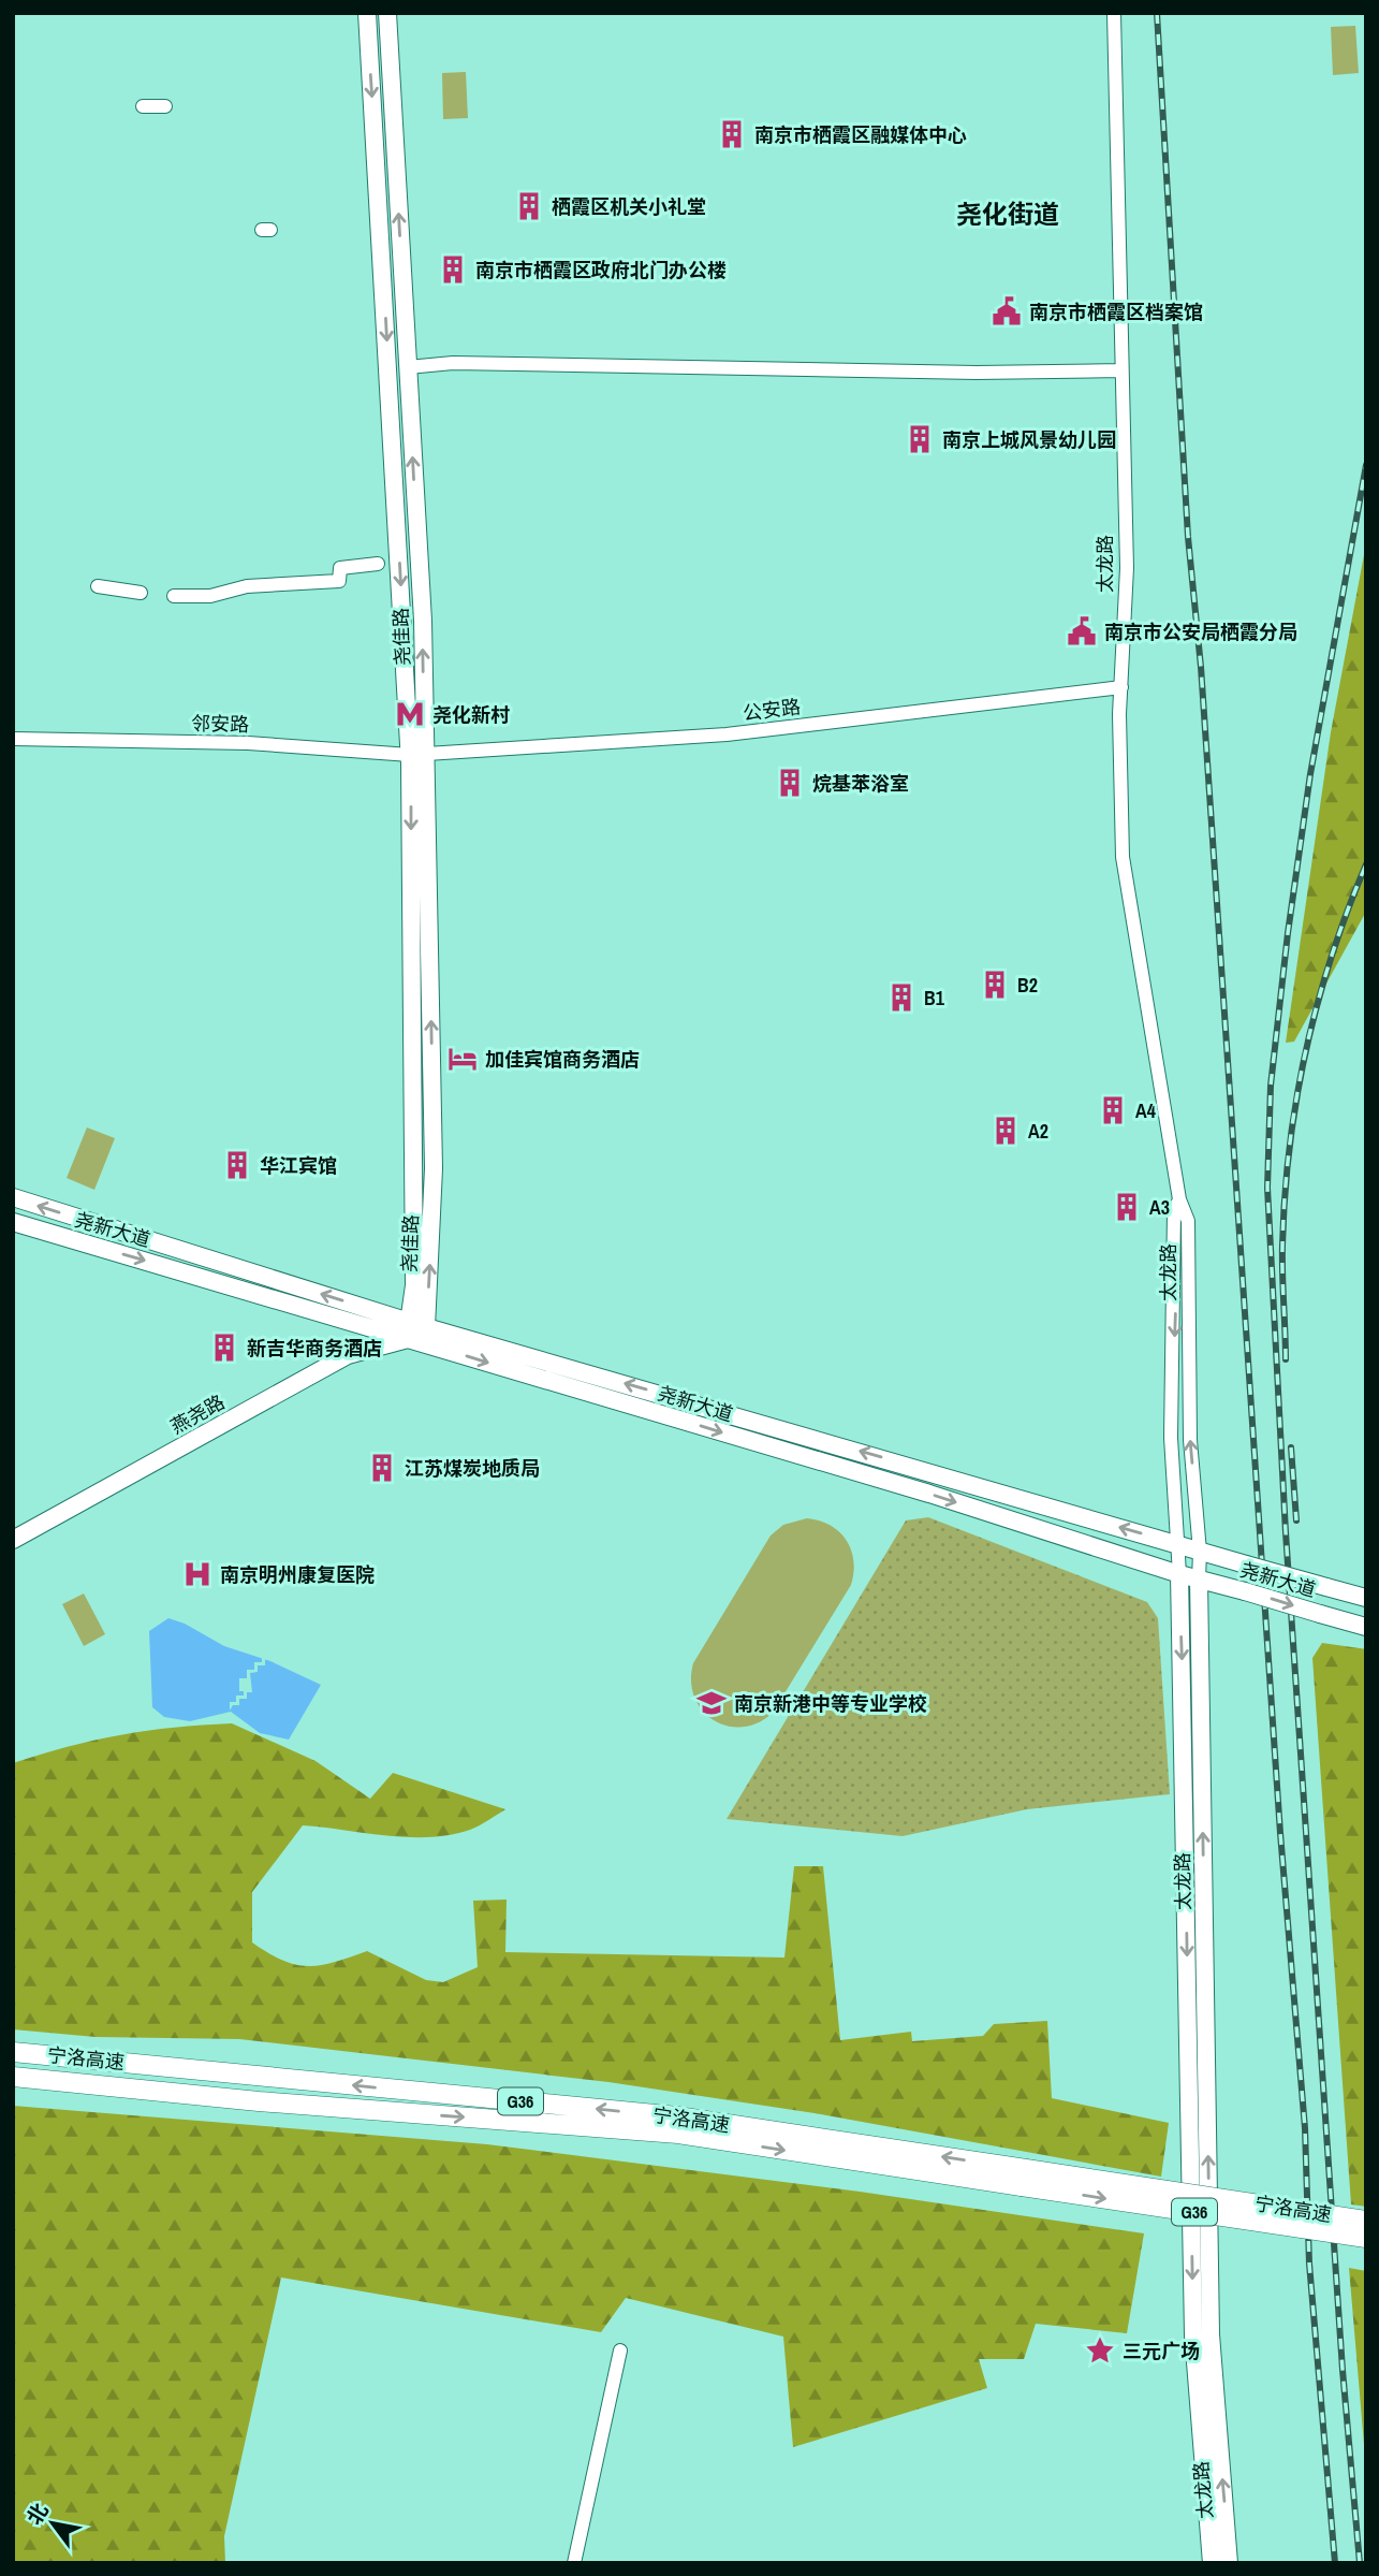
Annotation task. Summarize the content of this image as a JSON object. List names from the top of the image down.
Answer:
{
  "streets": {
    "highway": ["宁洛高速", "G36"],
    "main road": [
      "太龙路",
      "尧佳路",
      "尧新大道",
      "燕尧路"
    ],
    "street": ["公安路", "邻安路"]
  },
  "crossings": [
    ["太龙路", "公安路"],
    ["太龙路", "尧新大道"],
    ["尧佳路", "公安路"],
    ["尧佳路", "邻安路"],
    ["尧佳路", "尧新大道"],
    ["尧佳路", "燕尧路"],
    ["公安路", "邻安路"],
    ["尧新大道", "燕尧路"]
  ],
  "districts": ["尧化街道"],
  "places": {
    "building": [
      "南京市栖霞区融媒体中心",
      "栖霞区机关小礼堂",
      "南京市栖霞区政府北门办公楼",
      "南京上城风景幼儿园",
      "烷基苯浴室",
      "B2",
      "B1",
      "A4",
      "A2",
      "华江宾馆",
      "A3",
      "新吉华商务酒店",
      "江苏煤炭地质局"
    ],
    "public building": ["南京市栖霞区档案馆", "南京市公安局栖霞分局"],
    "metro station": ["尧化新村"],
    "hotel": ["加佳宾馆商务酒店"],
    "hospital": ["南京明州康复医院"],
    "school or university": ["南京新港中等专业学校"],
    "place": ["三元广场"]
  },
  "north": "top left"
}
